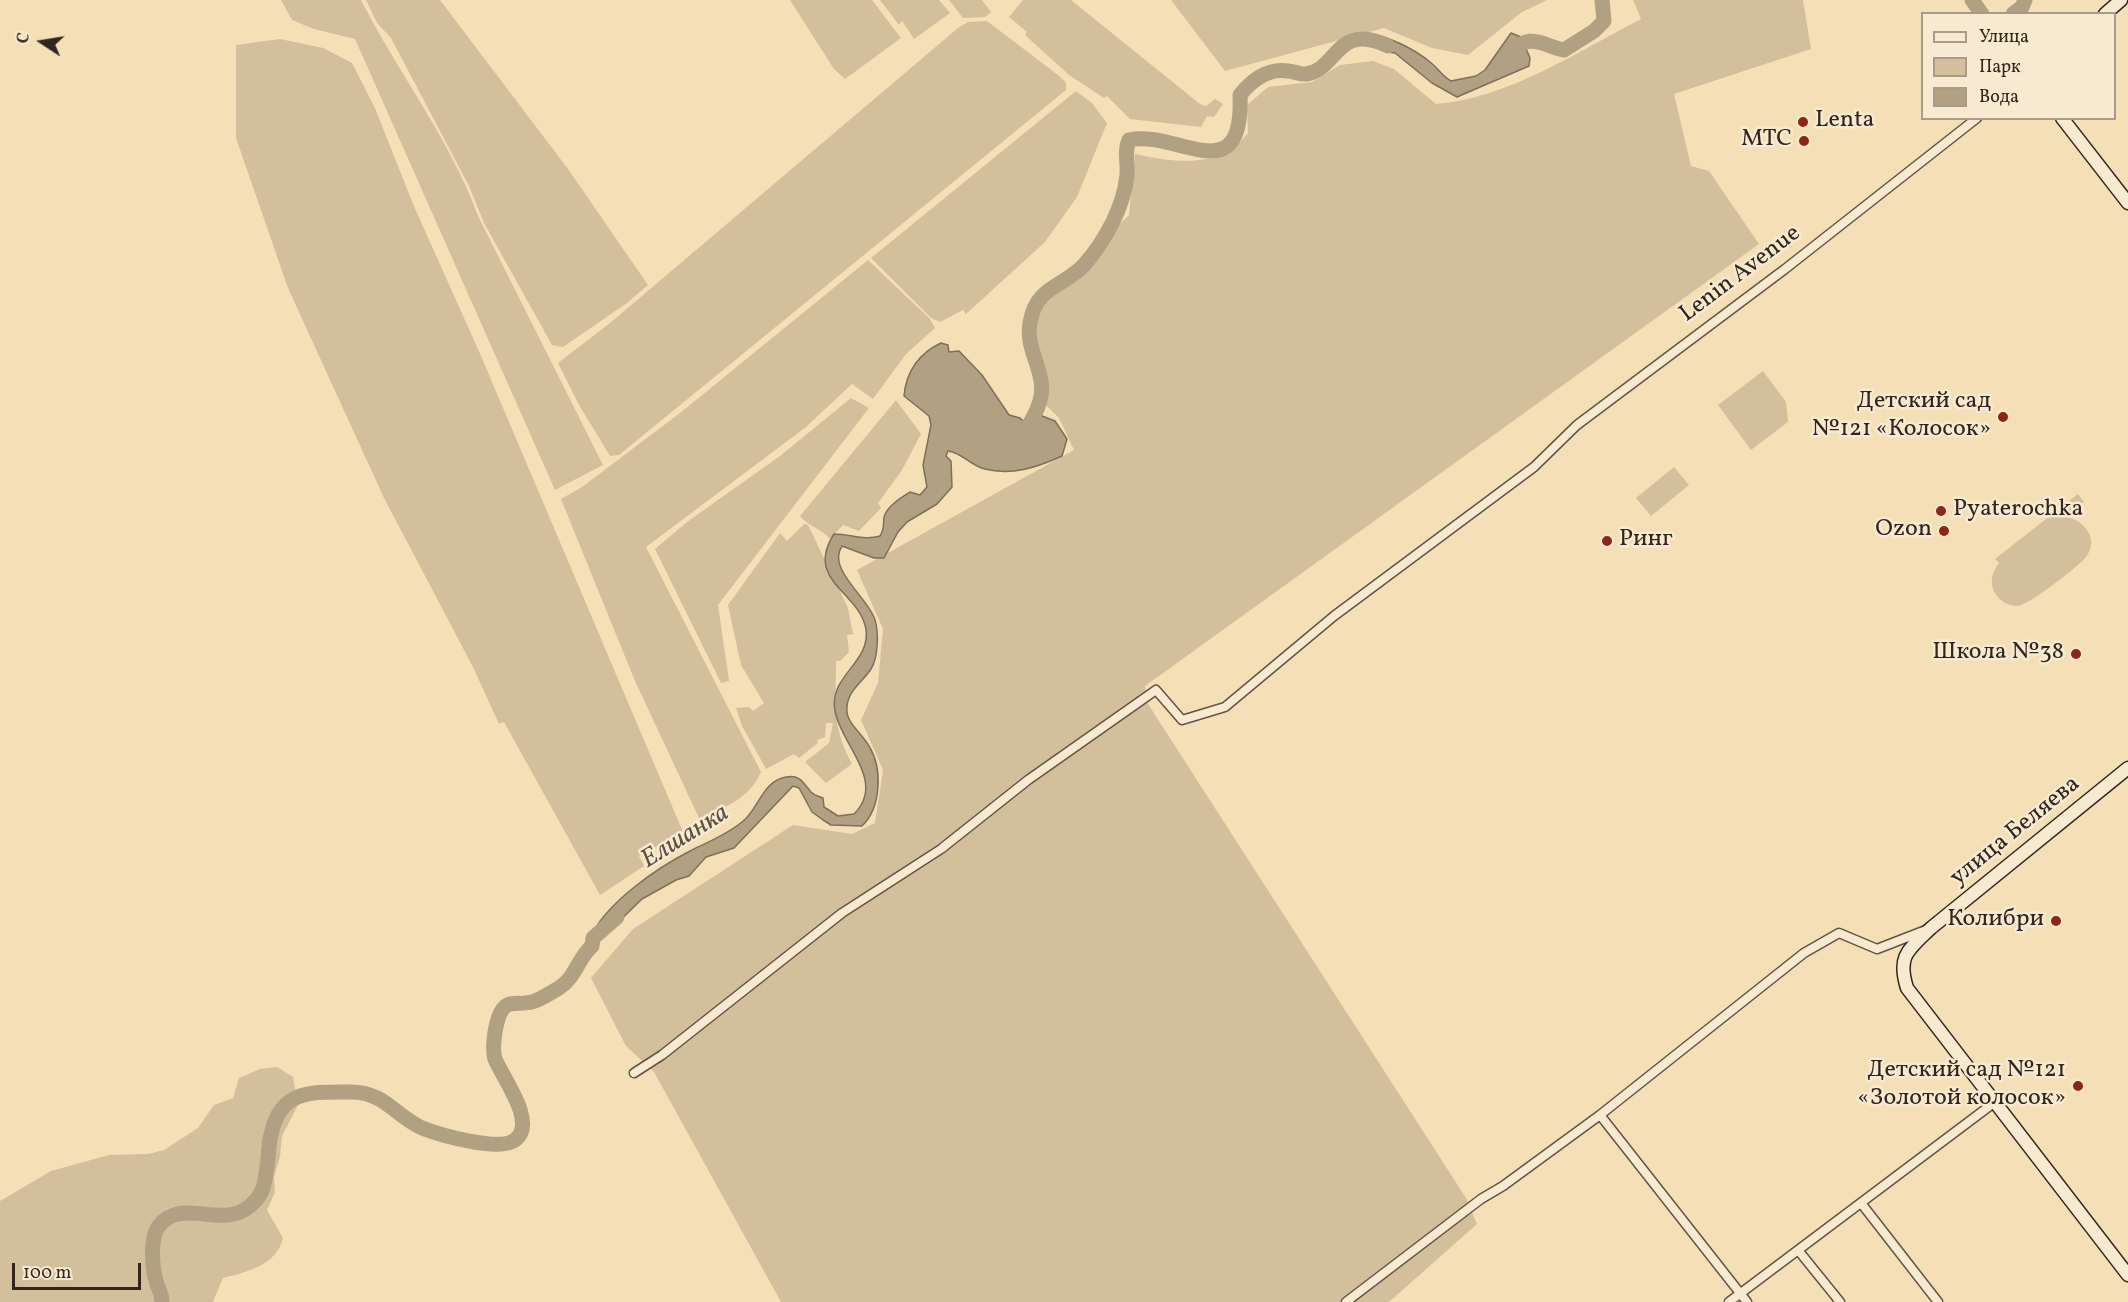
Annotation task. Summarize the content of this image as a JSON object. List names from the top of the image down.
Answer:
{
  "streets": {
    "street": ["Lenin Avenue", "улица Беляева"]
  },
  "water": ["Елшанка"],
  "places": [
    "Lenta",
    "МТС",
    "Детский сад №121 «Колосок»",
    "Pyaterochka",
    "Ozon",
    "Ринг",
    "Школа №38",
    "Колибри",
    "Детский сад №121 «Золотой колосок»"
  ],
  "legend": ["Улица", "Парк", "Вода"],
  "scale_bar": "100 m",
  "north": "left"
}
